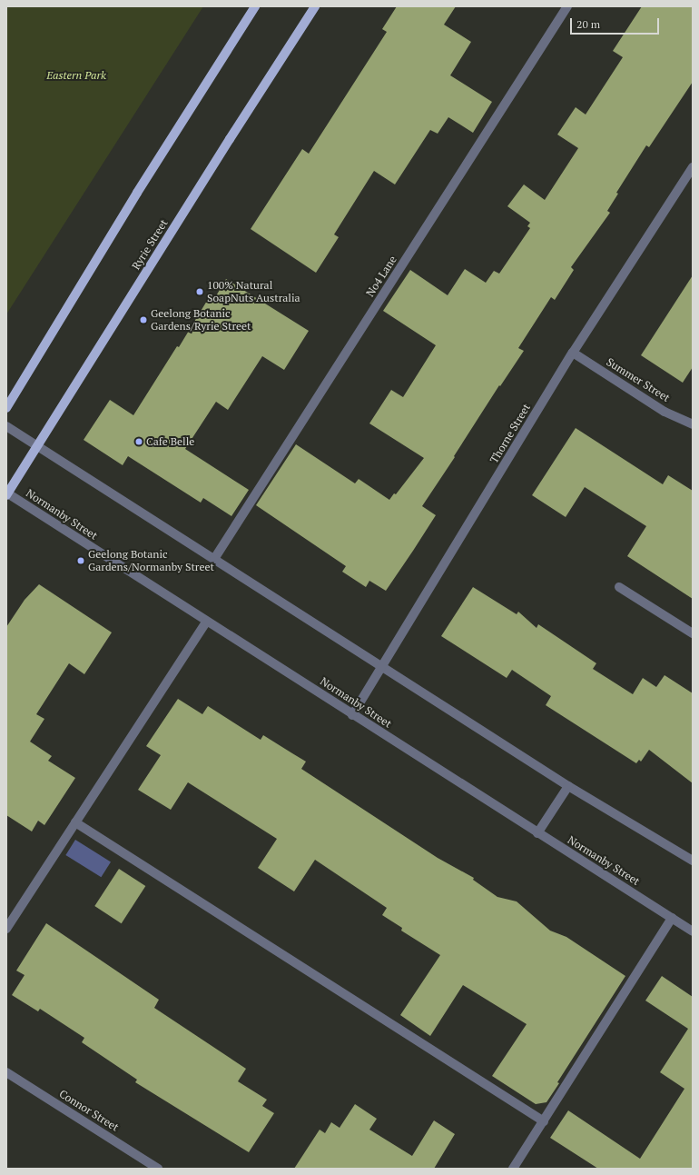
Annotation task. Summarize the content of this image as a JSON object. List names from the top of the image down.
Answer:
{
  "streets": {
    "main road": ["Ryrie Street"],
    "street": [
      "No4 Lane",
      "Summer Street",
      "Thorne Street",
      "Normanby Street",
      "Connor Street"
    ]
  },
  "crossings": [
    ["Ryrie Street", "Normanby Street"],
    ["Summer Street", "Thorne Street"],
    ["Thorne Street", "Normanby Street"]
  ],
  "parks": ["Eastern Park"],
  "places": [
    "100% Natural SoapNuts Australia",
    "Geelong Botanic Gardens/Ryrie Street",
    "Cafe Belle",
    "Geelong Botanic Gardens/Normanby Street"
  ],
  "scale_bar": "20 m"
}
